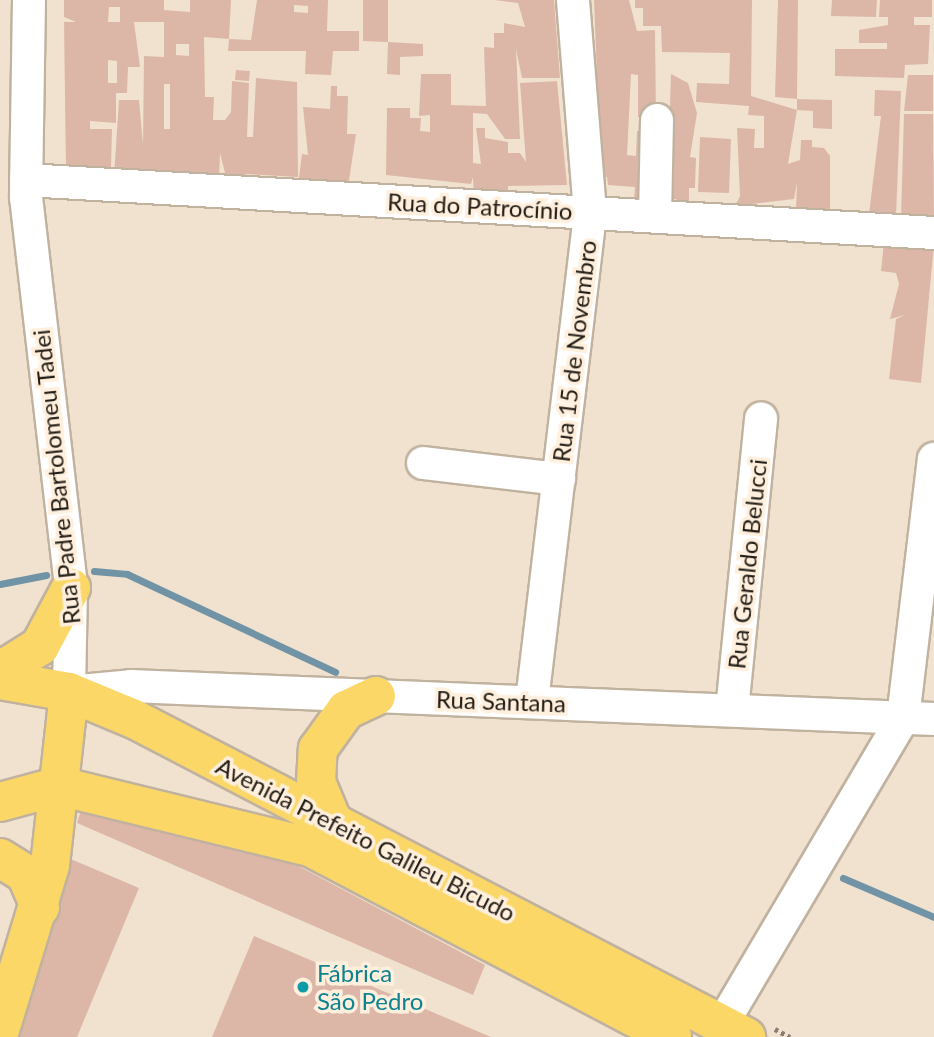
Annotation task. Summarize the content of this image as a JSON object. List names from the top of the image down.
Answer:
{
  "streets": {
    "main road": ["Rua Padre Bartolomeu Tadei", "Avenida Prefeito Galileu Bicudo"],
    "street": [
      "Rua do Patrocínio",
      "Rua 15 de Novembro",
      "Rua Geraldo Belucci",
      "Rua Santana"
    ]
  },
  "crossings": [
    ["Rua do Patrocínio", "Rua 15 de Novembro"],
    ["Rua do Patrocínio", "Rua Padre Bartolomeu Tadei"],
    ["Rua 15 de Novembro", "Rua Santana"],
    ["Rua Padre Bartolomeu Tadei", "Rua Santana"],
    ["Rua Padre Bartolomeu Tadei", "Avenida Prefeito Galileu Bicudo"],
    ["Rua Geraldo Belucci", "Rua Santana"],
    ["Rua Santana", "Avenida Prefeito Galileu Bicudo"]
  ],
  "places": ["Fábrica São Pedro"]
}
